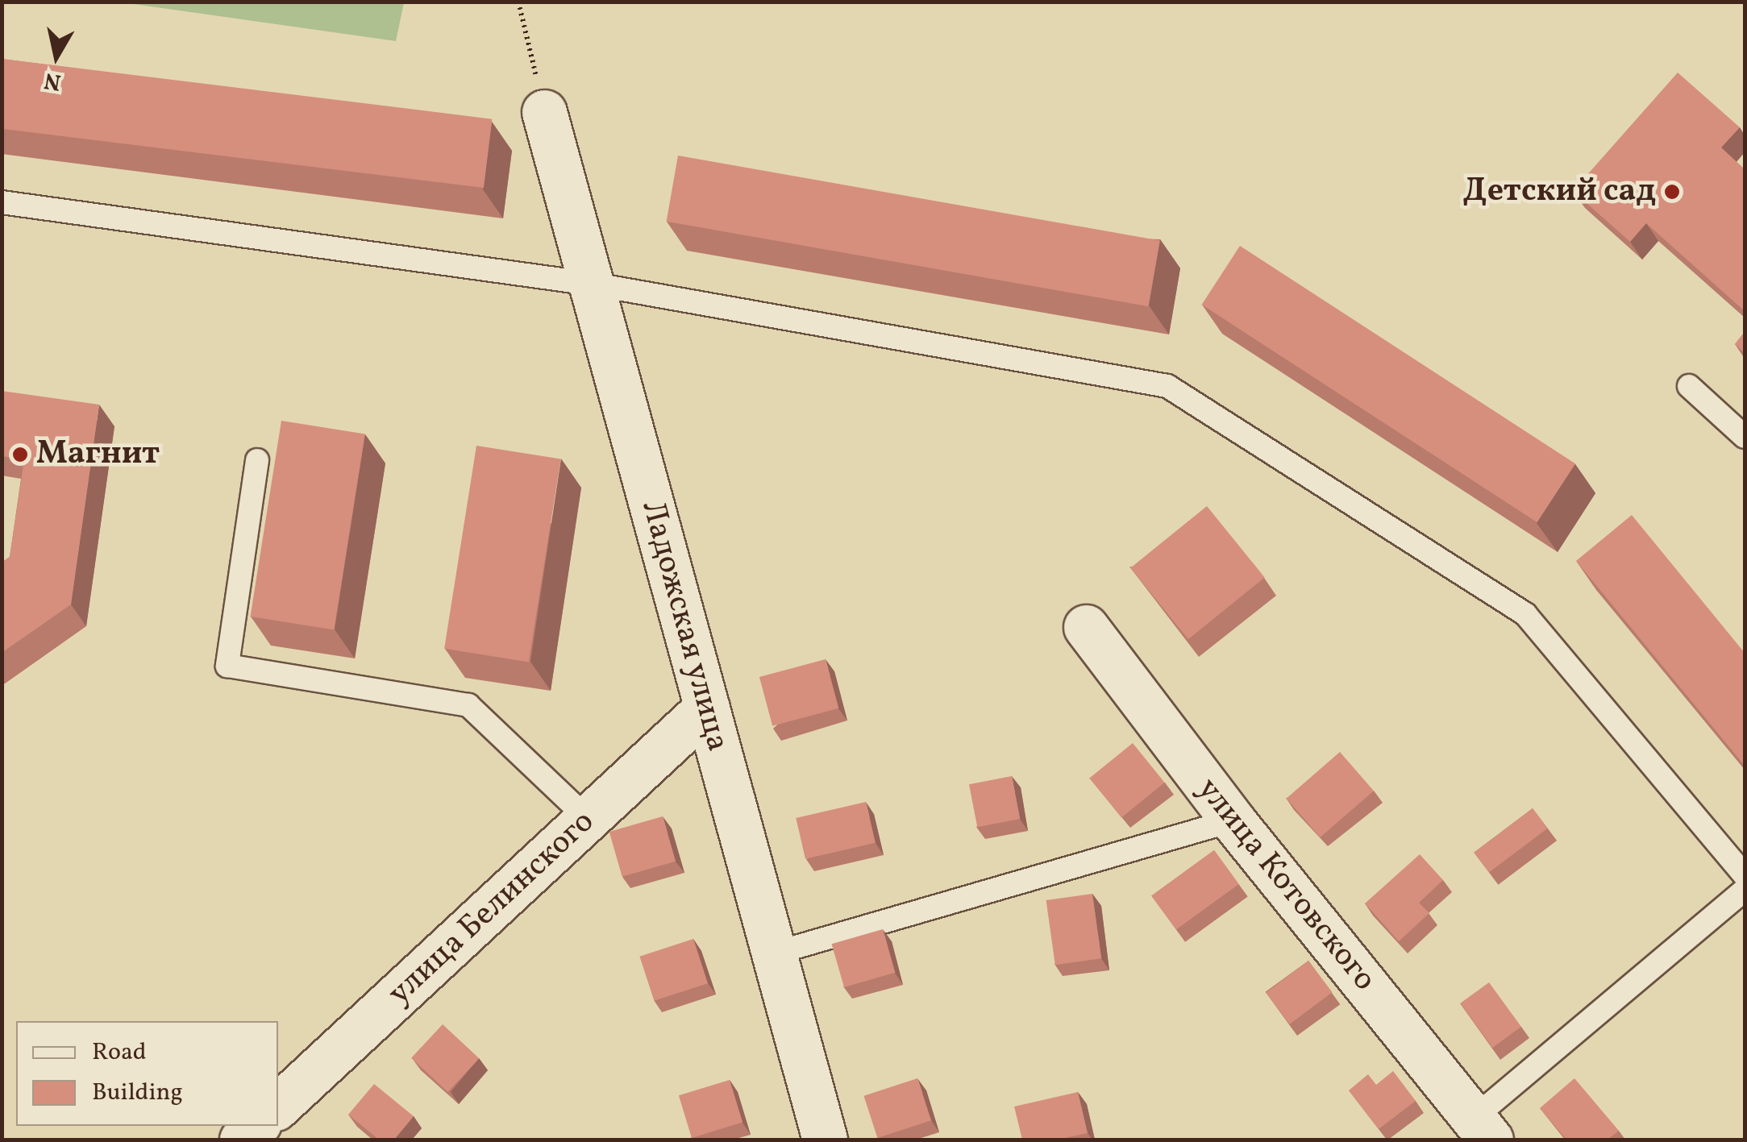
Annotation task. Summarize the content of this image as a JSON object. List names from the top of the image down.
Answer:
{
  "streets": {
    "street": ["Ладожская улица", "улица Котовского", "улица Белинского"]
  },
  "crossings": [
    ["Ладожская улица", "улица Белинского"]
  ],
  "places": ["Детский сад", "Магнит"],
  "legend": ["Road", "Building"],
  "north": "bottom"
}
